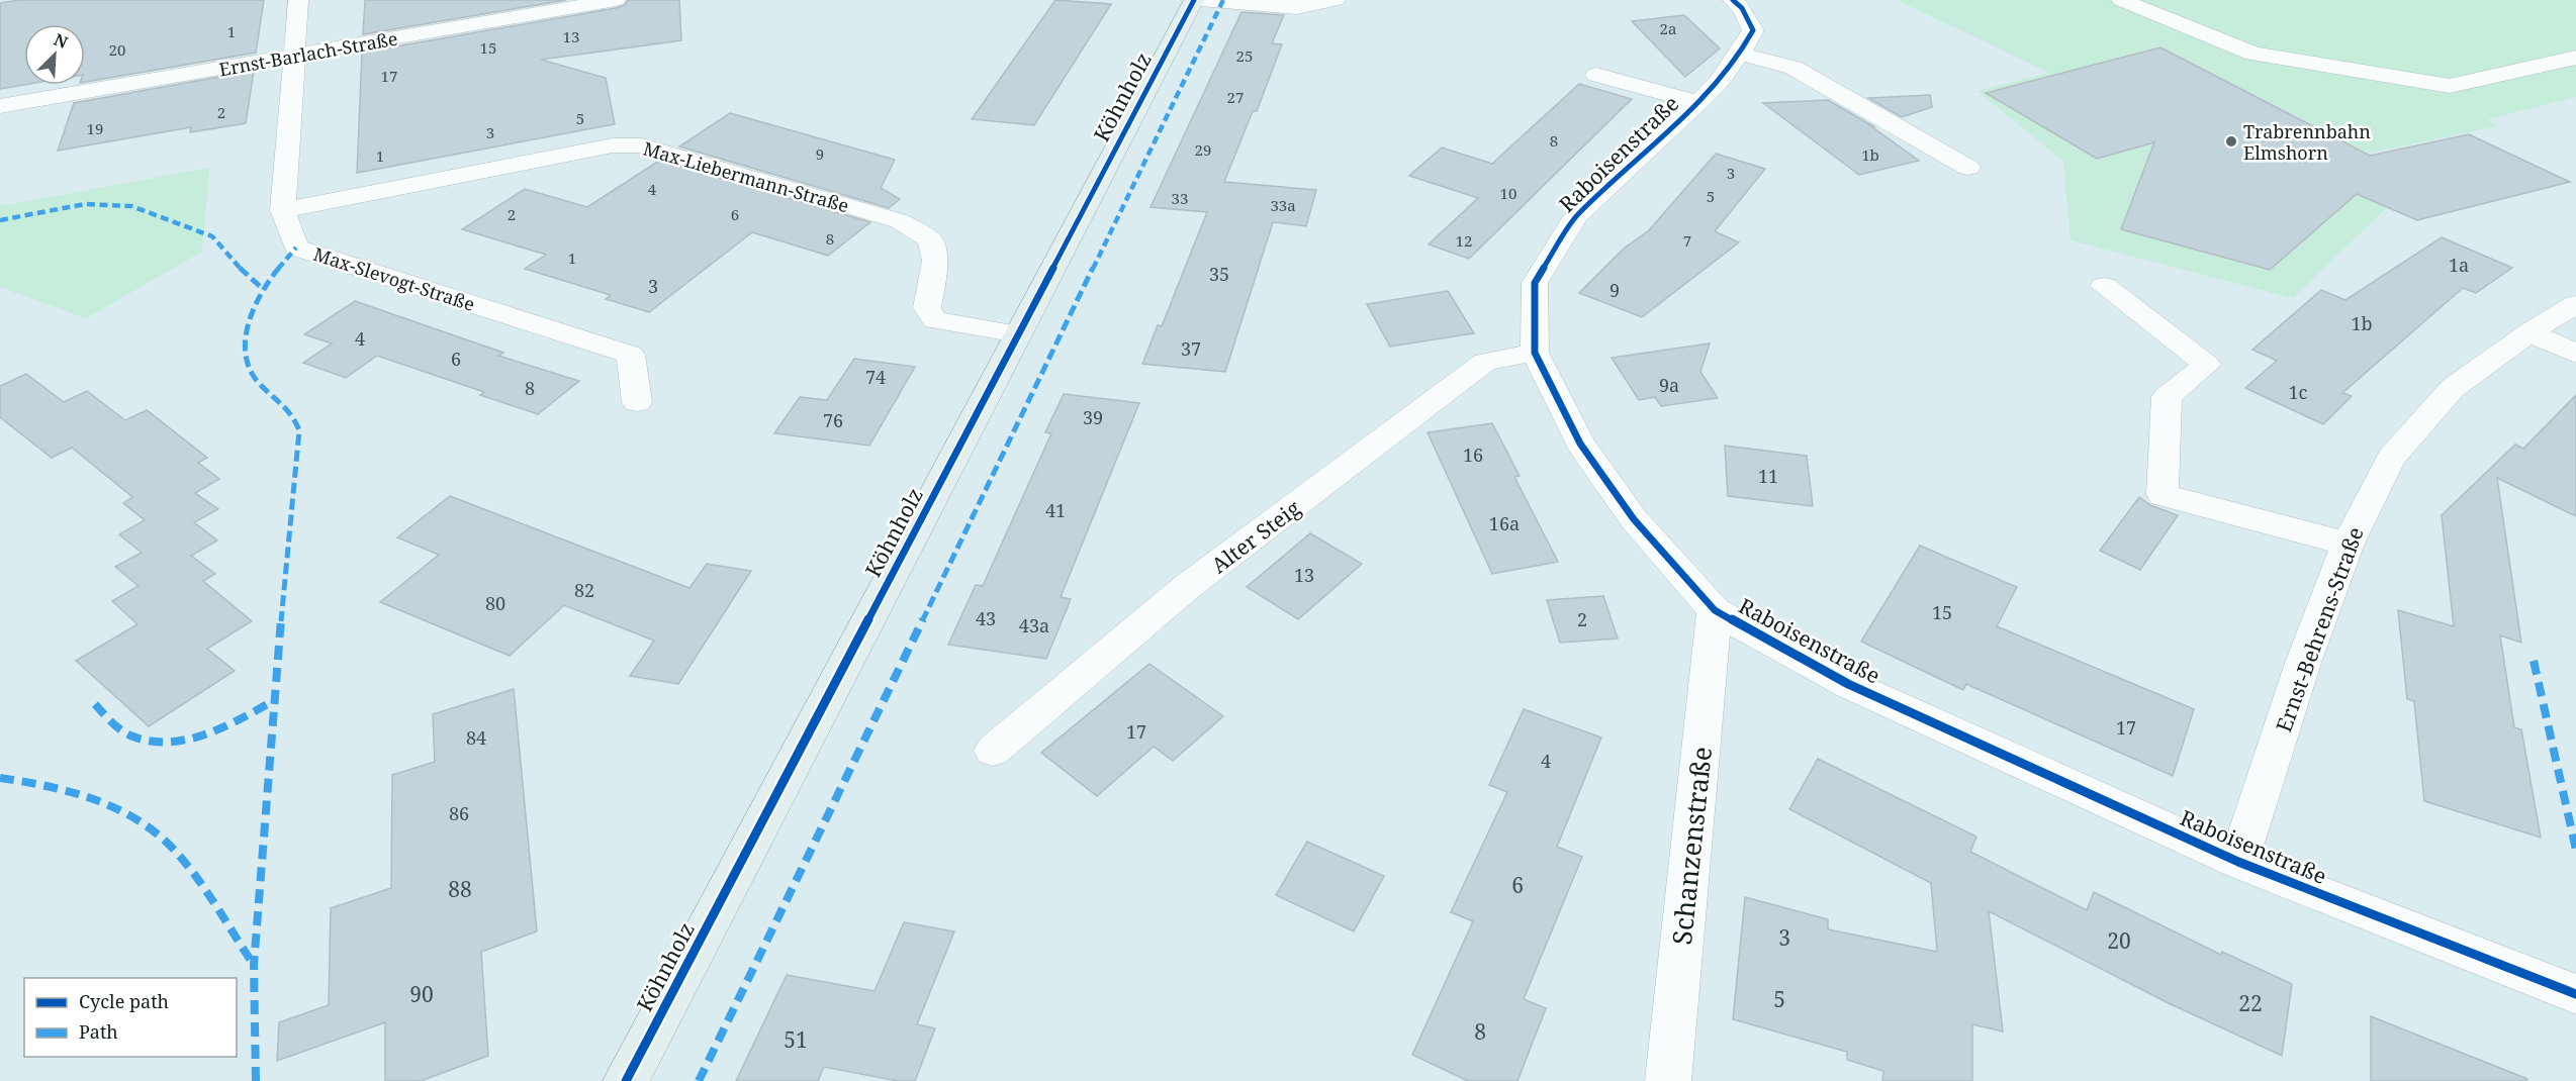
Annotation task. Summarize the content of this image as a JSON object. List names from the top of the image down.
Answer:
{
  "streets": {
    "main road": ["Köhnholz"],
    "street": [
      "Ernst-Barlach-Straße",
      "Raboisenstraße",
      "Max-Liebermann-Straße",
      "Max-Slevogt-Straße",
      "Alter Steig",
      "Ernst-Behrens-Straße",
      "Schanzenstraße"
    ]
  },
  "crossings": [
    ["Ernst-Barlach-Straße", "Max-Slevogt-Straße"],
    ["Köhnholz", "Max-Liebermann-Straße"],
    ["Raboisenstraße", "Alter Steig"],
    ["Raboisenstraße", "Ernst-Behrens-Straße"],
    ["Raboisenstraße", "Schanzenstraße"],
    ["Max-Liebermann-Straße", "Max-Slevogt-Straße"]
  ],
  "places": ["Trabrennbahn Elmshorn"],
  "house_numbers": [
    "2a",
    "1",
    "13",
    "15",
    "20",
    "25",
    "17",
    "27",
    "2",
    "5",
    "19",
    "3",
    "8",
    "29",
    "9",
    "1b",
    "1",
    "3",
    "4",
    "10",
    "5",
    "33",
    "33a",
    "2",
    "6",
    "8",
    "12",
    "7",
    "1",
    "1a",
    "35",
    "3",
    "9",
    "1b",
    "4",
    "37",
    "6",
    "74",
    "9a",
    "8",
    "1c",
    "39",
    "76",
    "16",
    "11",
    "41",
    "16a",
    "13",
    "82",
    "80",
    "15",
    "43",
    "2",
    "43a",
    "17",
    "17",
    "84",
    "4",
    "86",
    "6",
    "88",
    "3",
    "20",
    "90",
    "5",
    "22",
    "8",
    "51"
  ],
  "legend": ["Cycle path", "Path"],
  "north": "top right"
}
